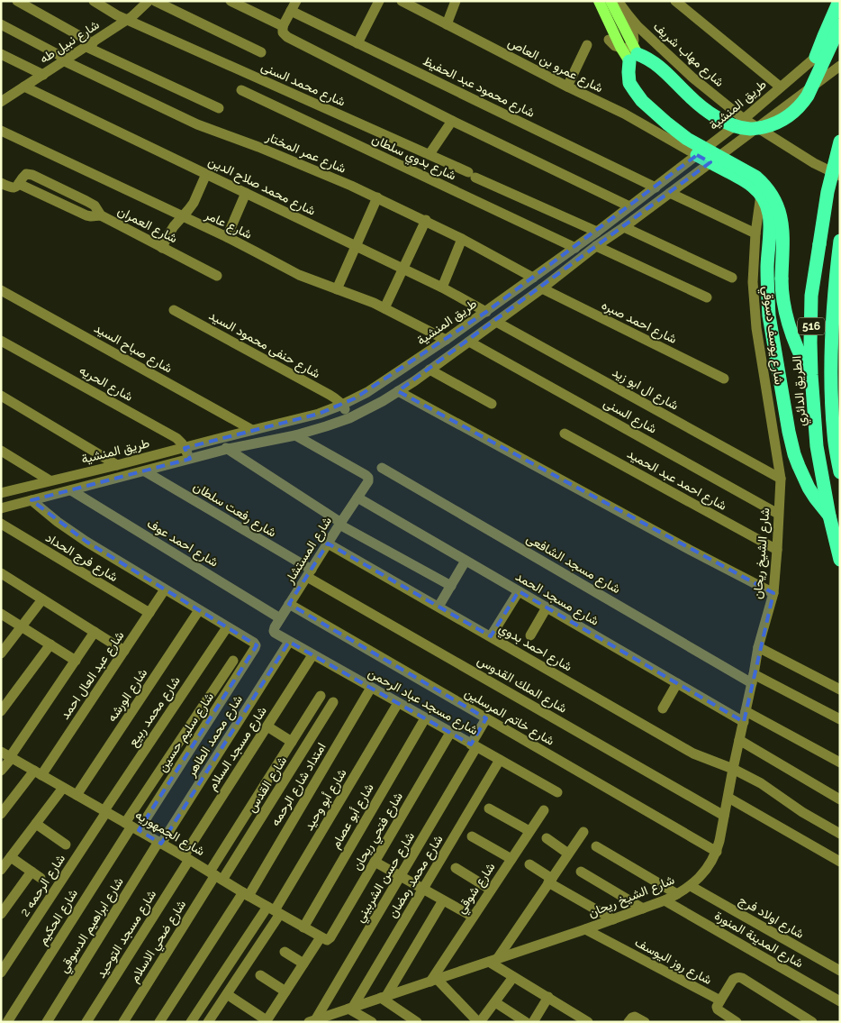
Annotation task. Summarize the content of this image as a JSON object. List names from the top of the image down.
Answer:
{
  "streets": {
    "highway": ["516", "الطريق الدائري"],
    "street": [
      "شارع نبيل طه",
      "شارع مهاب شريف",
      "شارع عمرو بن العاص",
      "شارع محمد السنى",
      "شارع محمود عبد الحفيظ",
      "طريق المنشية",
      "شارع عمر المختار",
      "شارع بدوي سلطان",
      "شارع محمد صلاح الدين",
      "شارع العمران",
      "شارع عامر",
      "شارع احمد صبره",
      "شارع يوسف دسوقي",
      "شارع حنفى محمود السيد",
      "شارع صباح السيد",
      "شارع الحريه",
      "شارع ال ابو زيد",
      "شارع السنى",
      "شارع احمد عبد الحميد",
      "شارع رفعت سلطان",
      "شارع احمد عوف",
      "شارع المستشار",
      "شارع الشيخ ريحان",
      "شارع فرج الحداد",
      "شارع مسجد الشافعى",
      "شارع مسجد الحمد",
      "شارع احمد بدوي",
      "شارع عبد العال احمد",
      "شارع الملك القدوس",
      "شارع الورشه",
      "شارع مسجد عباد الرحمن",
      "شارع محمد ربيع",
      "شارع خاتم المرسلين",
      "شارع سليم حسين",
      "شارع محمد الطاهر",
      "شارع مسجد السلام",
      "شارع القدس",
      "امتداد شارع الرحمه",
      "شارع أبو وحيد",
      "شارع أبو عصام",
      "شارع فتحي ريحان",
      "شارع الجمهوريه",
      "شارع محمد رمضان",
      "شارع حسن الشربيني",
      "شارع الرحمه 2",
      "شارع شوقي",
      "شارع الحكيم",
      "شارع اولاد فرج",
      "شارع ابراهيم الدسوقي",
      "شارع مسجد التوحيد",
      "شارع المدينة المنورة",
      "شارع ضحي الاسلام",
      "شارع روز اليوسف"
    ]
  },
  "crossings": [
    ["شارع نبيل طه", "شارع محمد السنى"],
    ["شارع نبيل طه", "شارع عمر المختار"],
    ["شارع نبيل طه", "شارع محمد صلاح الدين"],
    ["شارع مهاب شريف", "طريق المنشية"],
    ["شارع عمرو بن العاص", "طريق المنشية"],
    ["شارع محمد السنى", "طريق المنشية"],
    ["شارع محمود عبد الحفيظ", "طريق المنشية"],
    ["طريق المنشية", "شارع عمر المختار"],
    ["طريق المنشية", "شارع بدوي سلطان"],
    ["طريق المنشية", "شارع محمد صلاح الدين"],
    ["طريق المنشية", "شارع عامر"],
    ["طريق المنشية", "شارع حنفى محمود السيد"],
    ["طريق المنشية", "شارع صباح السيد"],
    ["طريق المنشية", "شارع الحريه"],
    ["شارع يوسف دسوقي", "شارع ال ابو زيد"],
    ["شارع يوسف دسوقي", "شارع الشيخ ريحان"],
    ["شارع ال ابو زيد", "شارع الشيخ ريحان"],
    ["شارع السنى", "شارع الشيخ ريحان"],
    ["شارع احمد عبد الحميد", "شارع الشيخ ريحان"],
    ["شارع رفعت سلطان", "شارع المستشار"],
    ["شارع رفعت سلطان", "شارع الملك القدوس"],
    ["شارع احمد عوف", "شارع المستشار"],
    ["شارع المستشار", "شارع مسجد الحمد"],
    ["شارع المستشار", "شارع احمد بدوي"],
    ["شارع المستشار", "شارع الملك القدوس"],
    ["شارع المستشار", "شارع مسجد عباد الرحمن"],
    ["شارع المستشار", "شارع خاتم المرسلين"],
    ["شارع الشيخ ريحان", "شارع مسجد الشافعى"],
    ["شارع الشيخ ريحان", "شارع مسجد الحمد"],
    ["شارع الشيخ ريحان", "شارع احمد بدوي"],
    ["شارع الشيخ ريحان", "شارع الملك القدوس"],
    ["شارع الشيخ ريحان", "شارع خاتم المرسلين"],
    ["شارع الشيخ ريحان", "شارع محمد رمضان"],
    ["شارع الشيخ ريحان", "شارع حسن الشربيني"],
    ["شارع الشيخ ريحان", "شارع شوقي"],
    ["شارع الشيخ ريحان", "شارع اولاد فرج"],
    ["شارع الشيخ ريحان", "شارع المدينة المنورة"],
    ["شارع الشيخ ريحان", "شارع روز اليوسف"],
    ["شارع فرج الحداد", "شارع عبد العال احمد"],
    ["شارع عبد العال احمد", "شارع الجمهوريه"],
    ["شارع الورشه", "شارع الجمهوريه"],
    ["شارع مسجد عباد الرحمن", "شارع محمد الطاهر"],
    ["شارع مسجد عباد الرحمن", "شارع مسجد السلام"],
    ["شارع مسجد عباد الرحمن", "امتداد شارع الرحمه"],
    ["شارع مسجد عباد الرحمن", "شارع أبو وحيد"],
    ["شارع مسجد عباد الرحمن", "شارع أبو عصام"],
    ["شارع مسجد عباد الرحمن", "شارع فتحي ريحان"],
    ["شارع مسجد عباد الرحمن", "شارع محمد رمضان"],
    ["شارع مسجد عباد الرحمن", "شارع حسن الشربيني"],
    ["شارع محمد ربيع", "شارع سليم حسين"],
    ["شارع محمد ربيع", "شارع الجمهوريه"],
    ["شارع محمد ربيع", "شارع الرحمه 2"],
    ["شارع خاتم المرسلين", "شارع حسن الشربيني"],
    ["شارع سليم حسين", "شارع الجمهوريه"],
    ["شارع سليم حسين", "شارع الحكيم"],
    ["شارع محمد الطاهر", "شارع الجمهوريه"],
    ["شارع محمد الطاهر", "شارع ابراهيم الدسوقي"],
    ["شارع مسجد السلام", "شارع الجمهوريه"],
    ["شارع مسجد السلام", "شارع مسجد التوحيد"],
    ["شارع القدس", "شارع الجمهوريه"],
    ["شارع القدس", "شارع ضحي الاسلام"],
    ["امتداد شارع الرحمه", "شارع الجمهوريه"],
    ["شارع أبو وحيد", "شارع الجمهوريه"],
    ["شارع أبو عصام", "شارع الجمهوريه"],
    ["شارع فتحي ريحان", "شارع الجمهوريه"],
    ["شارع الجمهوريه", "شارع الرحمه 2"],
    ["شارع الجمهوريه", "شارع الحكيم"],
    ["شارع الجمهوريه", "شارع ابراهيم الدسوقي"],
    ["شارع الجمهوريه", "شارع مسجد التوحيد"],
    ["شارع الجمهوريه", "شارع ضحي الاسلام"]
  ]
}
